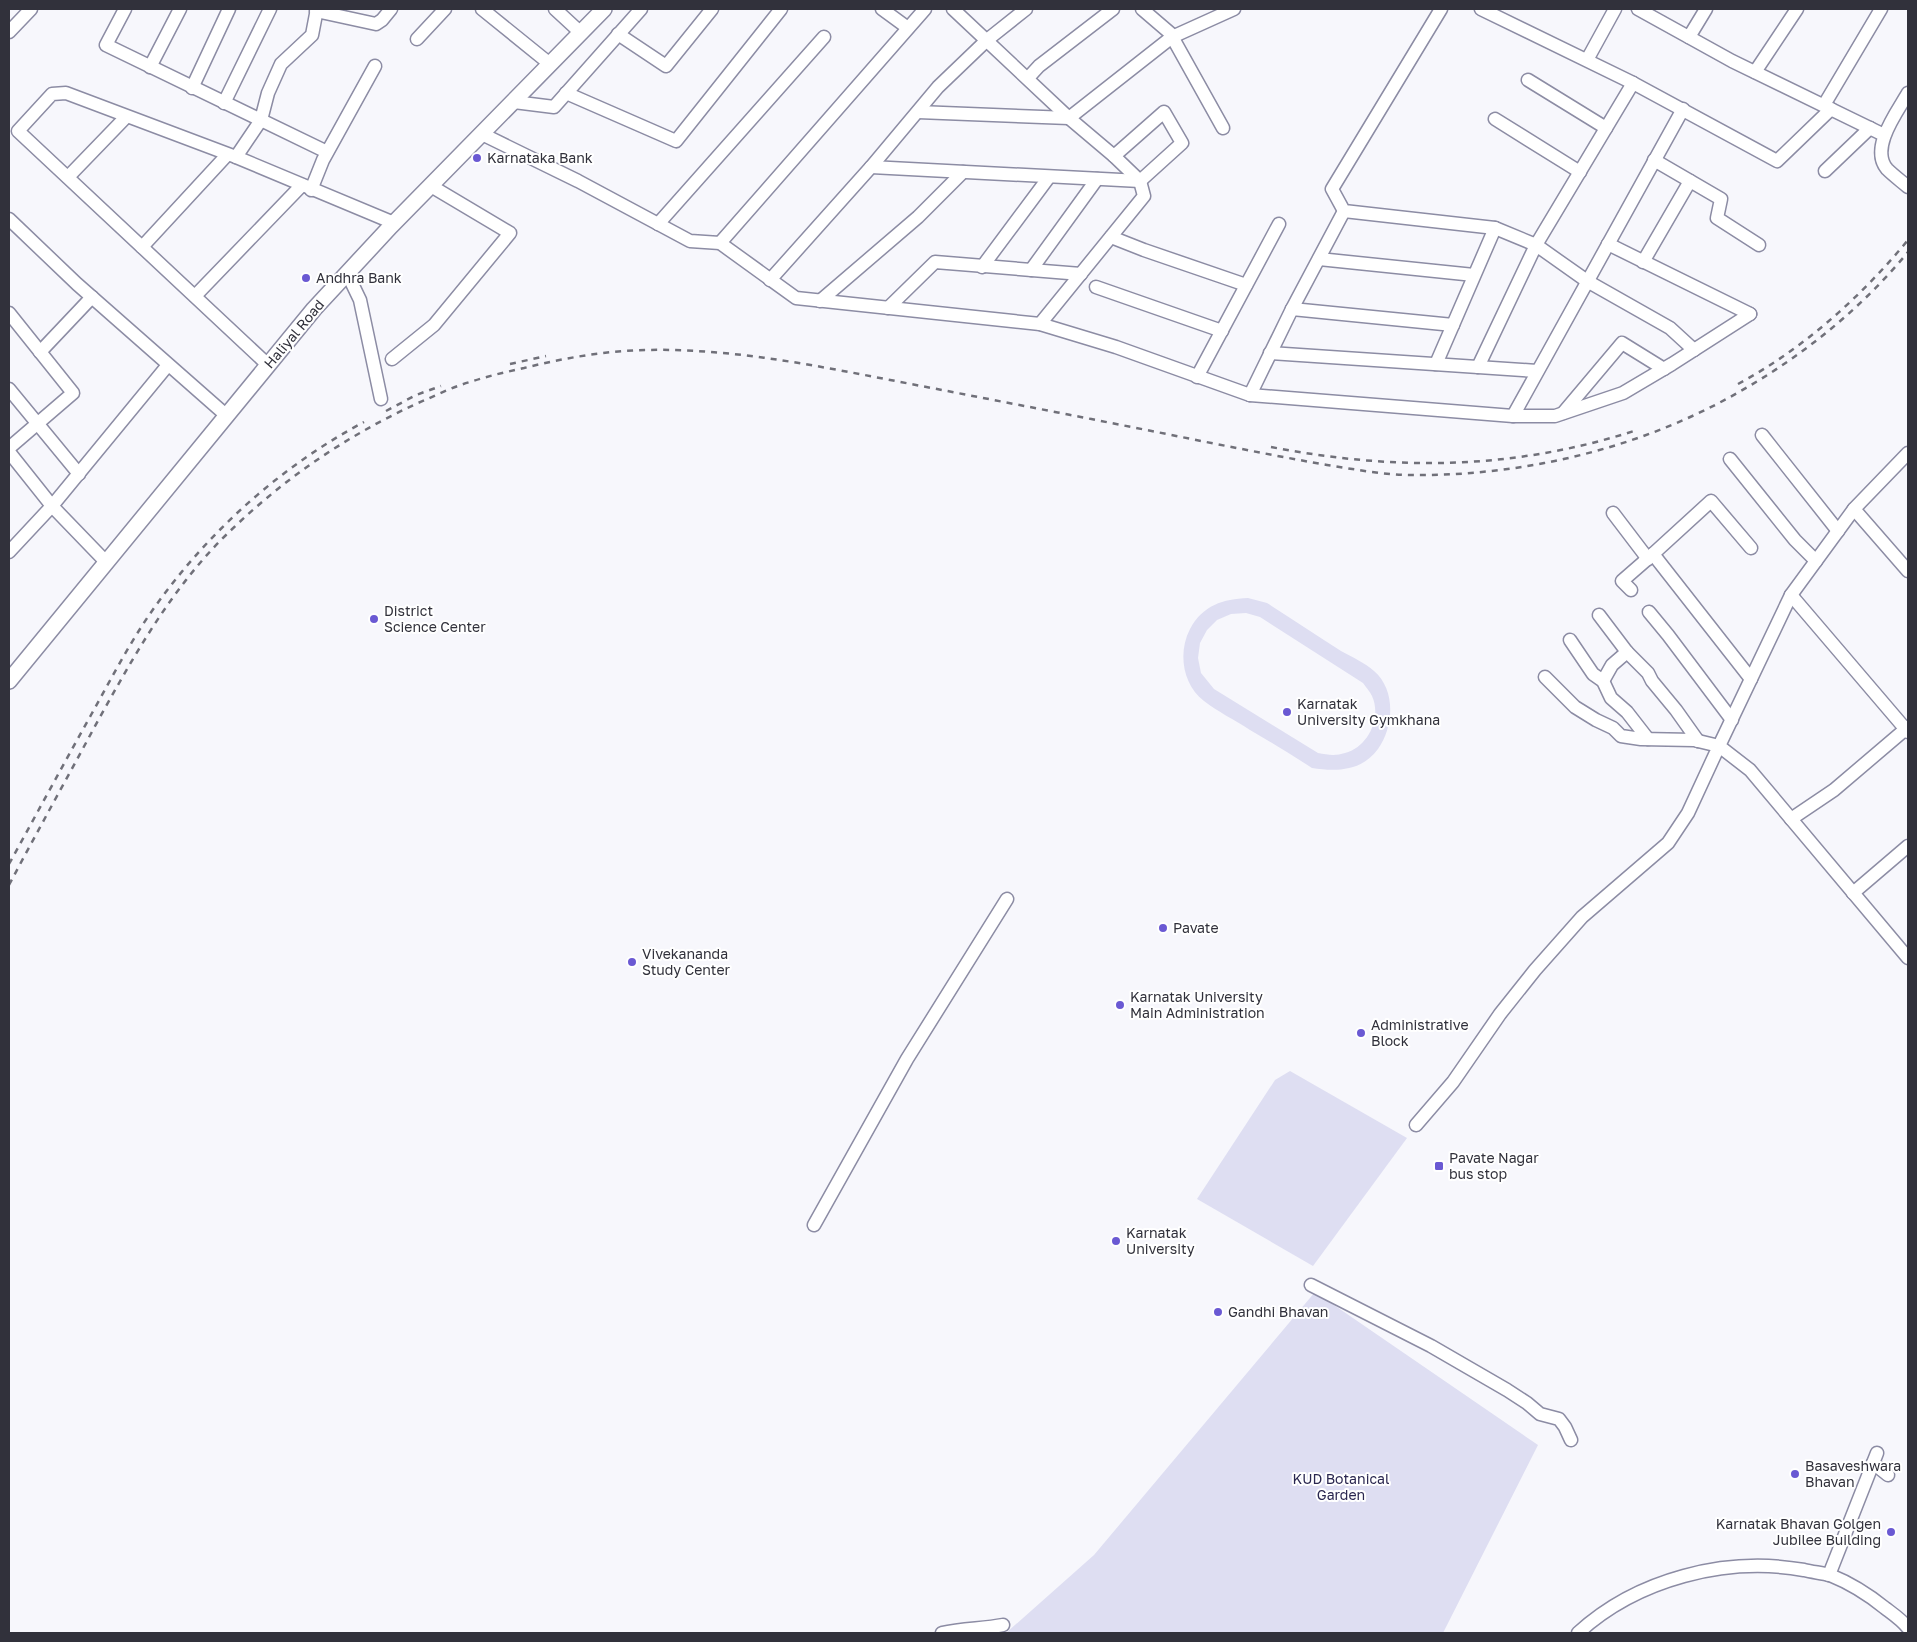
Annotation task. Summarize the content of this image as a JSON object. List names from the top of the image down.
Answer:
{
  "streets": {
    "main road": ["Haliyal Road"]
  },
  "parks": ["KUD Botanical Garden"],
  "places": {
    "other": [
      "Karnataka Bank",
      "Andhra Bank",
      "District Science Center",
      "Karnatak University Gymkhana",
      "Pavate",
      "Vivekananda Study Center",
      "Karnatak University Main Administration",
      "Administrative Block",
      "Karnatak University",
      "Gandhi Bhavan",
      "Basaveshwara Bhavan",
      "Karnatak Bhavan Golgen Jubilee Building"
    ],
    "transit": ["Pavate Nagar bus stop"]
  }
}
